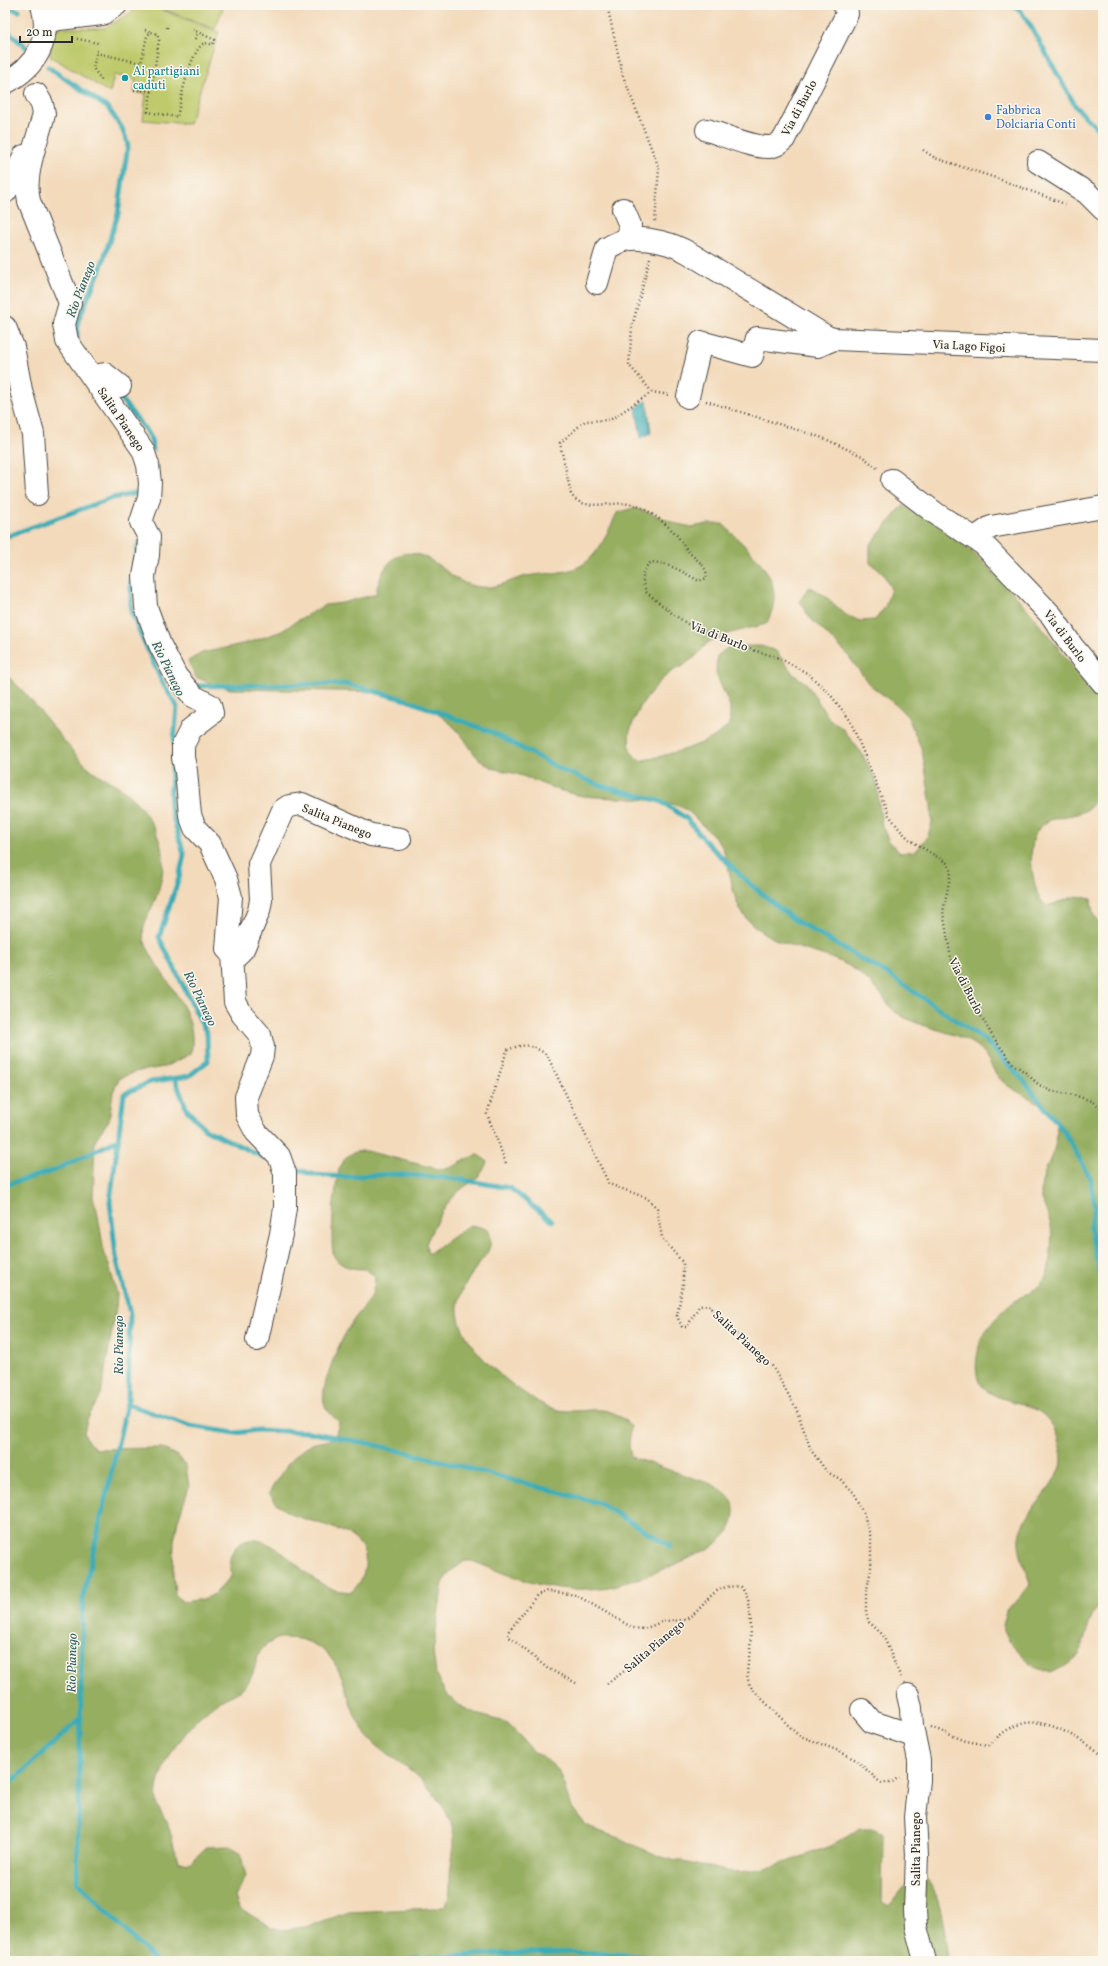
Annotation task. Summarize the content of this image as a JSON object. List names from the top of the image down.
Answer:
{
  "streets": {
    "street": ["Via di Burlo", "Via Lago Figoi", "Salita Pianego"]
  },
  "crossings": [
    ["Via di Burlo", "Via Lago Figoi"]
  ],
  "water": ["Rio Pianego"],
  "places": ["Ai partigiani caduti", "Fabbrica Dolciaria Conti"],
  "scale_bar": "20 m"
}
